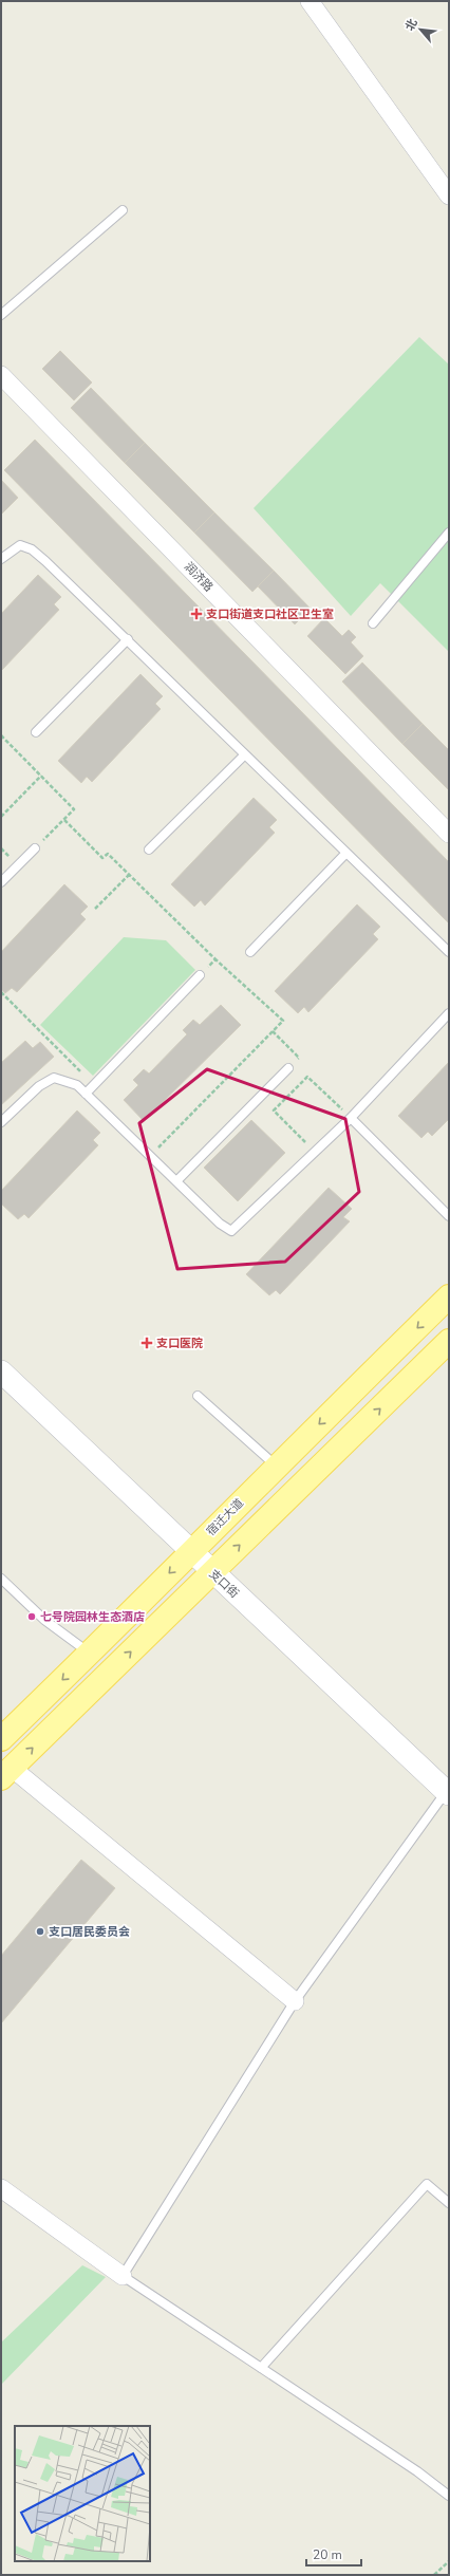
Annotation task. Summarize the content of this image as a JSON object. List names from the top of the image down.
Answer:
{
  "streets": {
    "main road": ["宿迁大道"],
    "street": ["润济路", "支口街"]
  },
  "crossings": [
    ["宿迁大道", "支口街"]
  ],
  "places": {
    "health": ["支口街道支口社区卫生室", "支口医院"],
    "other": ["七号院园林生态酒店", "支口居民委员会"]
  },
  "scale_bar": "20 m",
  "north": "top left"
}
